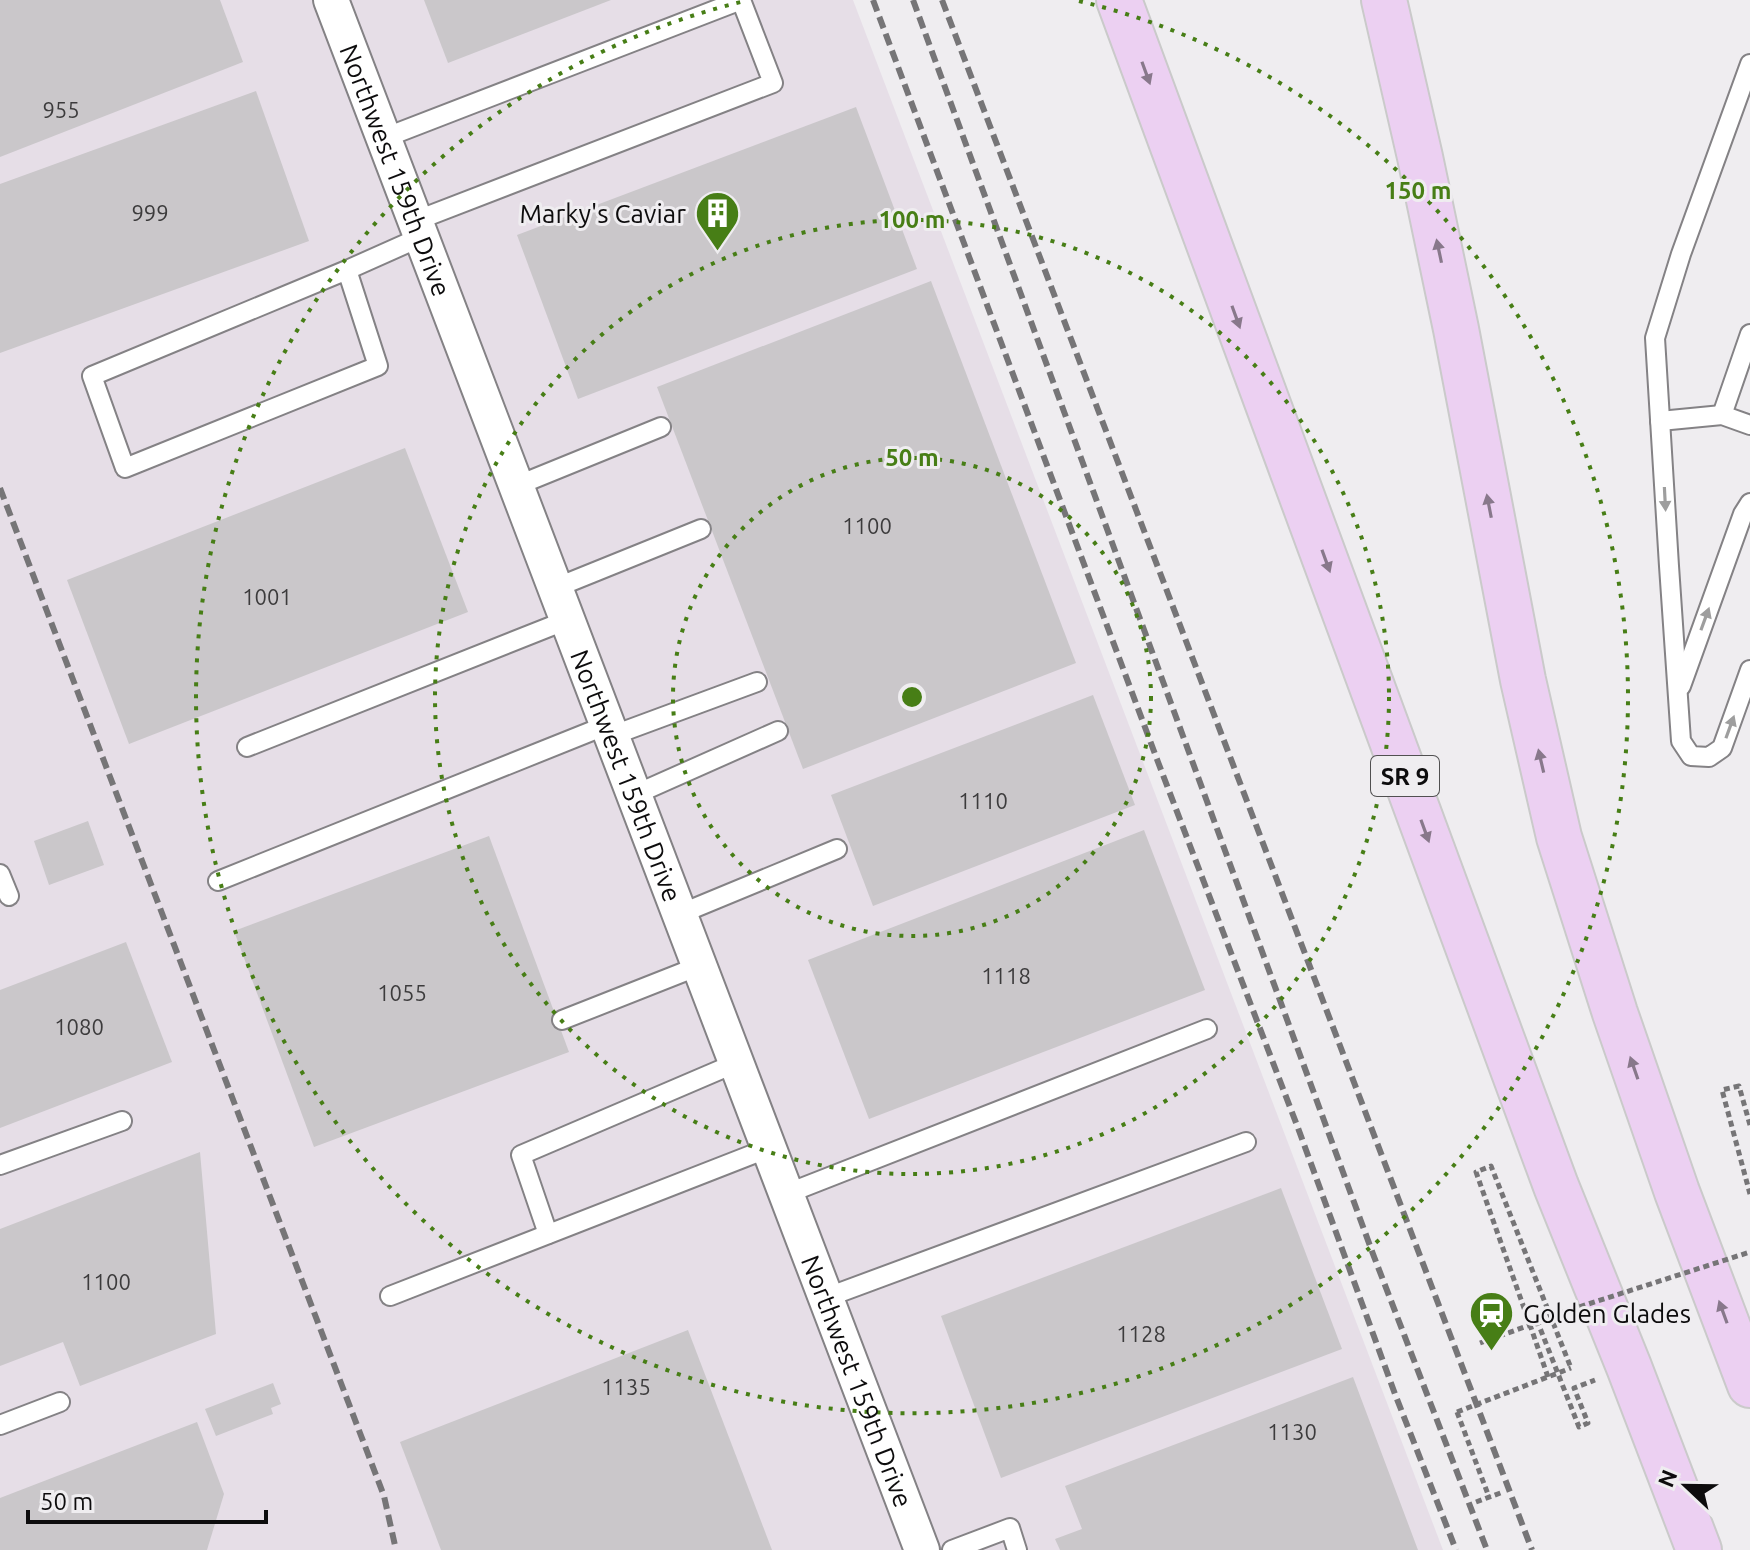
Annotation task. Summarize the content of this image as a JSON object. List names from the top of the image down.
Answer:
{
  "streets": {
    "main road": ["SR 9"],
    "street": ["Northwest 159th Drive"]
  },
  "places": {
    "building": ["Marky's Caviar"],
    "station": ["Golden Glades"]
  },
  "house_numbers": [
    "955",
    "999",
    "1100",
    "1001",
    "1110",
    "1118",
    "1055",
    "1080",
    "1100",
    "1128",
    "1135",
    "1130"
  ],
  "scale_bar": "50 m",
  "north": "left",
  "rings": ["150 m", "100 m", "50 m"]
}
